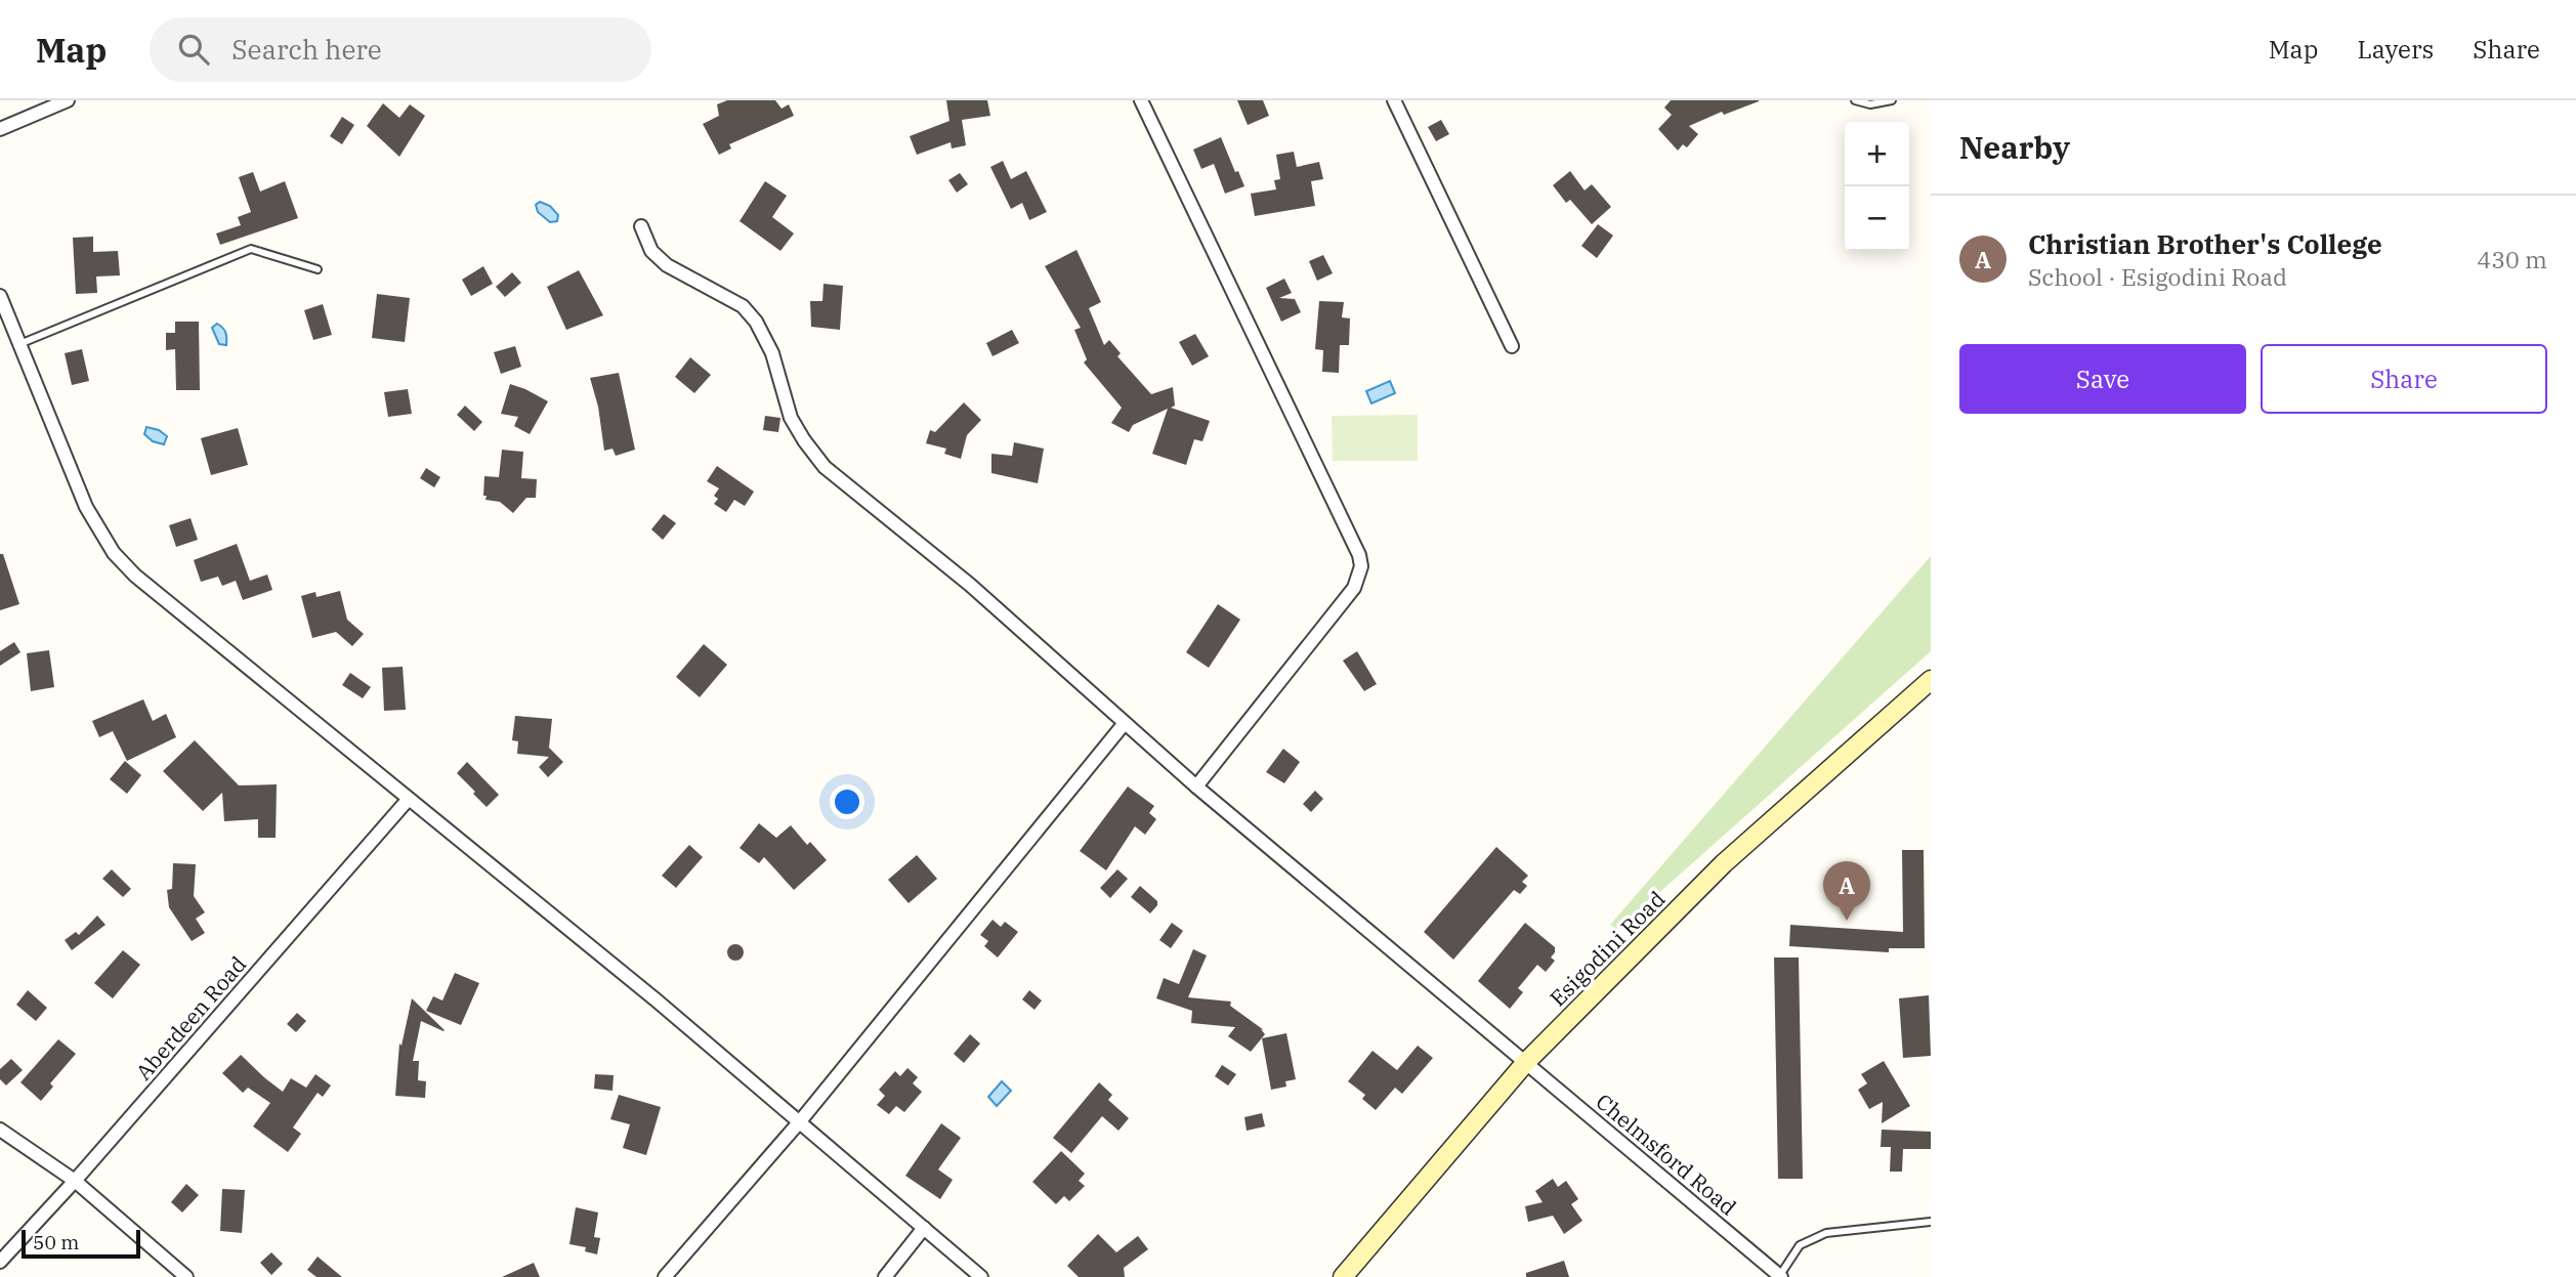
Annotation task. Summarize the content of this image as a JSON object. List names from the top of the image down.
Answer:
{
  "streets": {
    "main road": ["Esigodini Road"],
    "street": ["Aberdeen Road", "Chelmsford Road"]
  },
  "crossings": [
    ["Esigodini Road", "Chelmsford Road"]
  ],
  "scale_bar": "50 m",
  "page": {
    "header": "Map",
    "search": "Search here",
    "nav": ["Map", "Layers", "Share"],
    "heading": "Nearby",
    "map_buttons": ["+", "−"],
    "list": [
      {
        "mark": "A",
        "name": "Christian Brother's College",
        "note": "School · Esigodini Road",
        "value": "430 m"
      }
    ],
    "buttons": ["Save", "Share"],
    "pins": "A",
    "scale": "50 m"
  }
}
